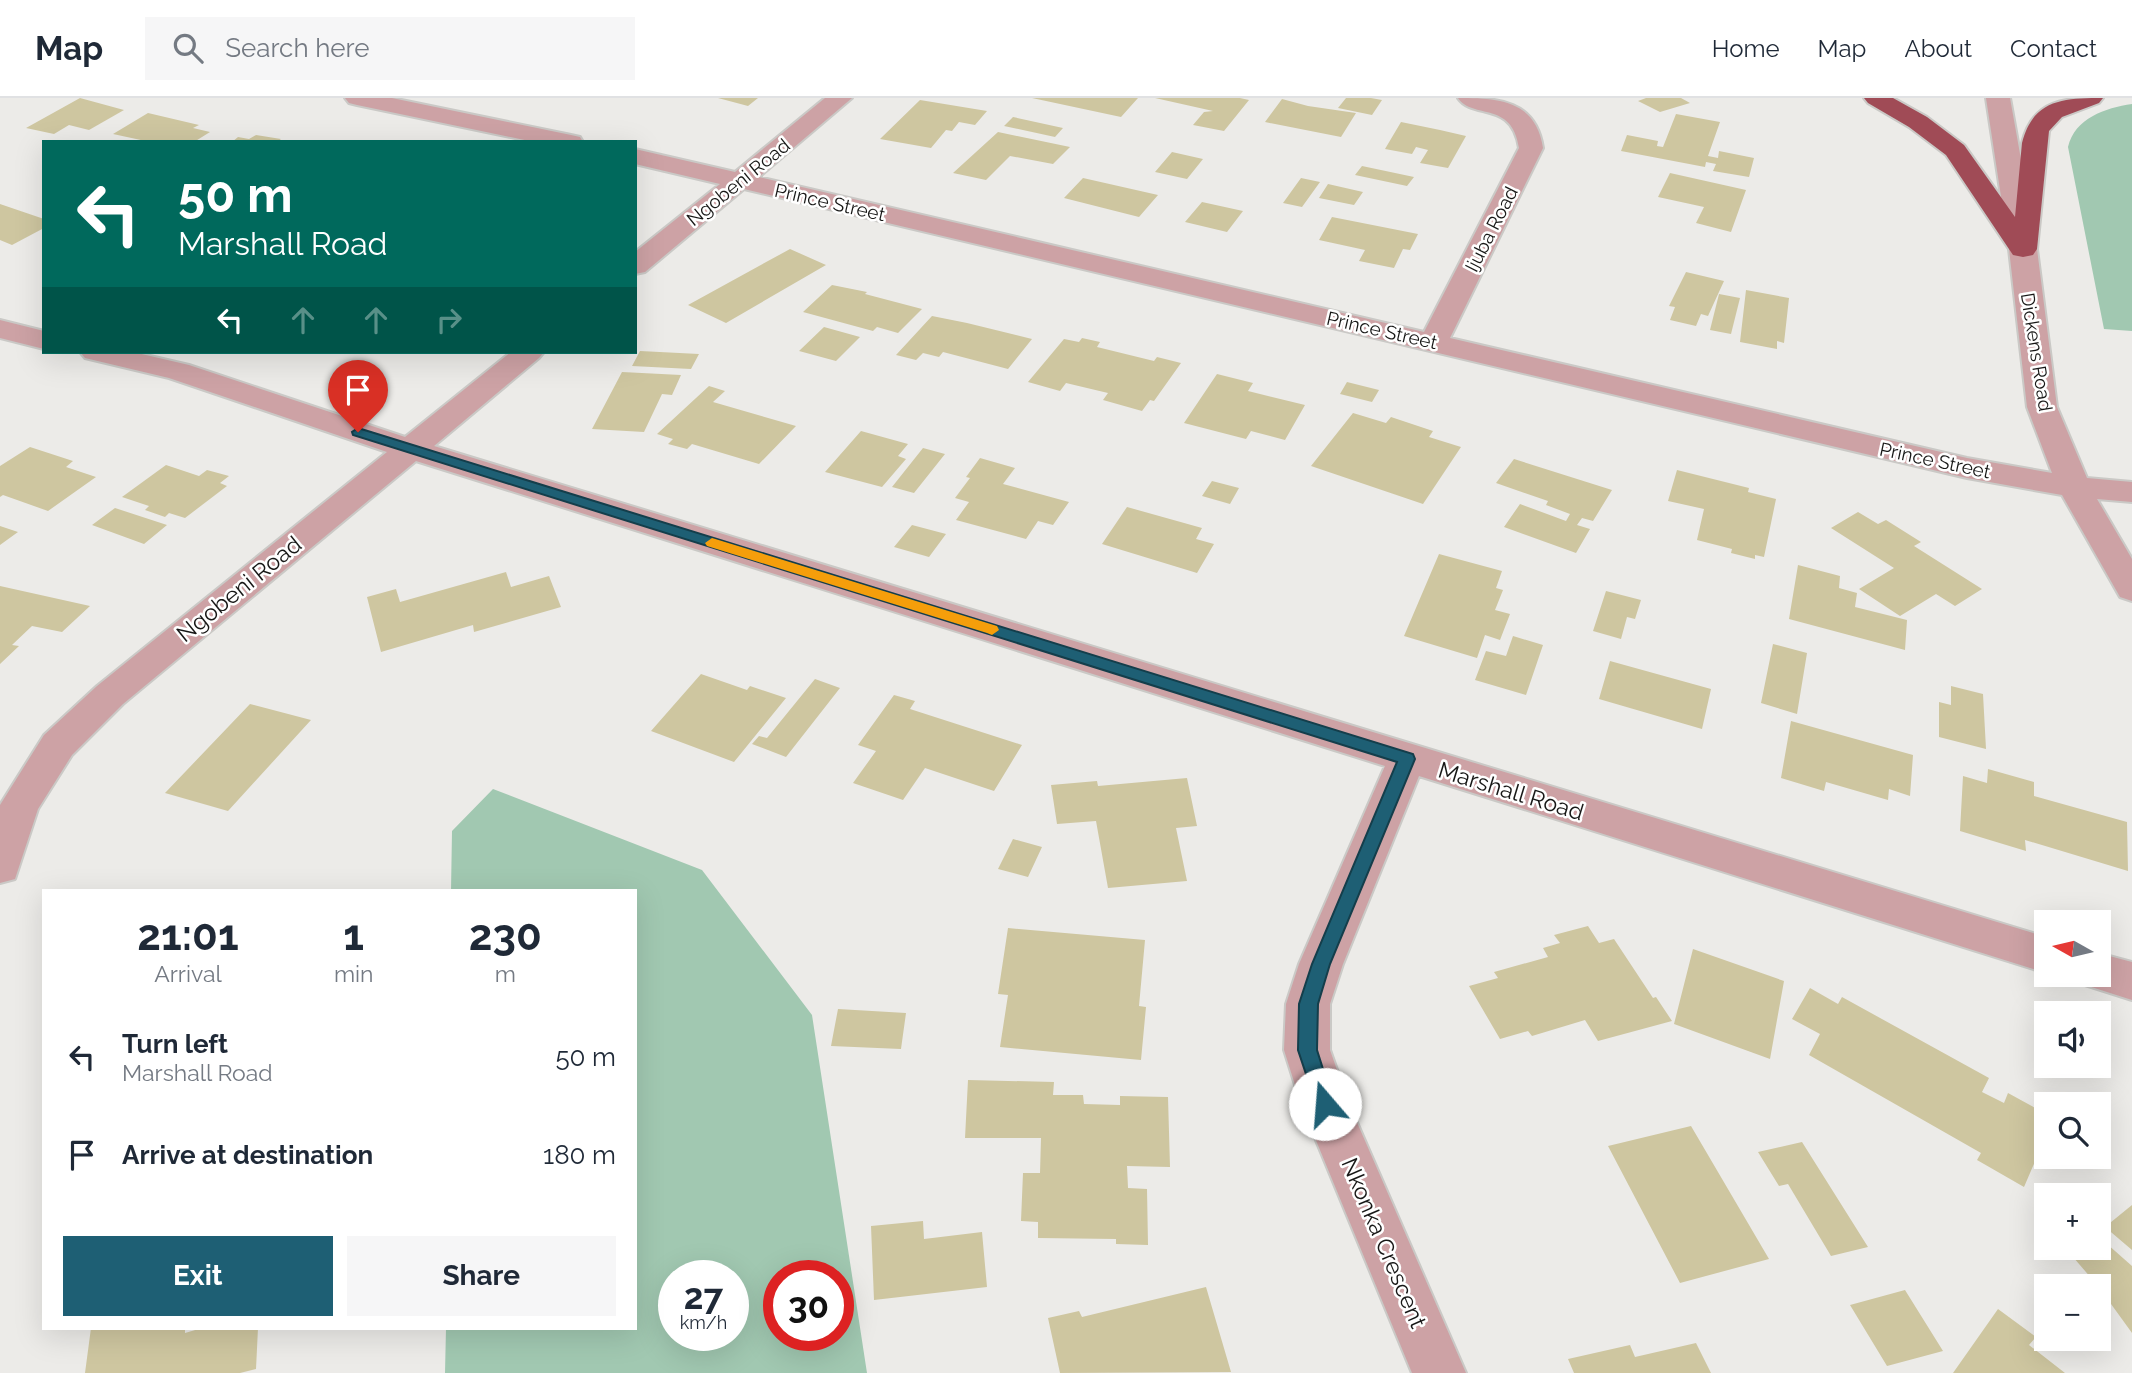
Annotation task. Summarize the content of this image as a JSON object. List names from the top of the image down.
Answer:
{
  "streets": {
    "street": [
      "Ngobeni Road",
      "Prince Street",
      "Ijuba Road",
      "Dickens Road",
      "Marshall Road",
      "Nkonka Crescent"
    ]
  },
  "crossings": [
    ["Ngobeni Road", "Prince Street"],
    ["Ngobeni Road", "Marshall Road"],
    ["Prince Street", "Ijuba Road"],
    ["Prince Street", "Dickens Road"],
    ["Marshall Road", "Nkonka Crescent"]
  ],
  "north": "left",
  "page": {
    "header": "Map",
    "search": "Search here",
    "nav": [
      "Home",
      "Map",
      "About",
      "Contact"
    ],
    "turn": ["50 m", "Marshall Road"],
    "eta": [
      "21:01",
      "Arrival",
      "1",
      "min",
      "230",
      "m"
    ],
    "map_buttons": ["+", "−"],
    "list": [
      {
        "name": "Turn left",
        "note": "Marshall Road",
        "value": "50 m"
      },
      {
        "name": "Arrive at destination",
        "value": "180 m"
      }
    ],
    "buttons": ["Exit", "Share"],
    "speed": "27 km/h",
    "limit": "30"
  }
}
